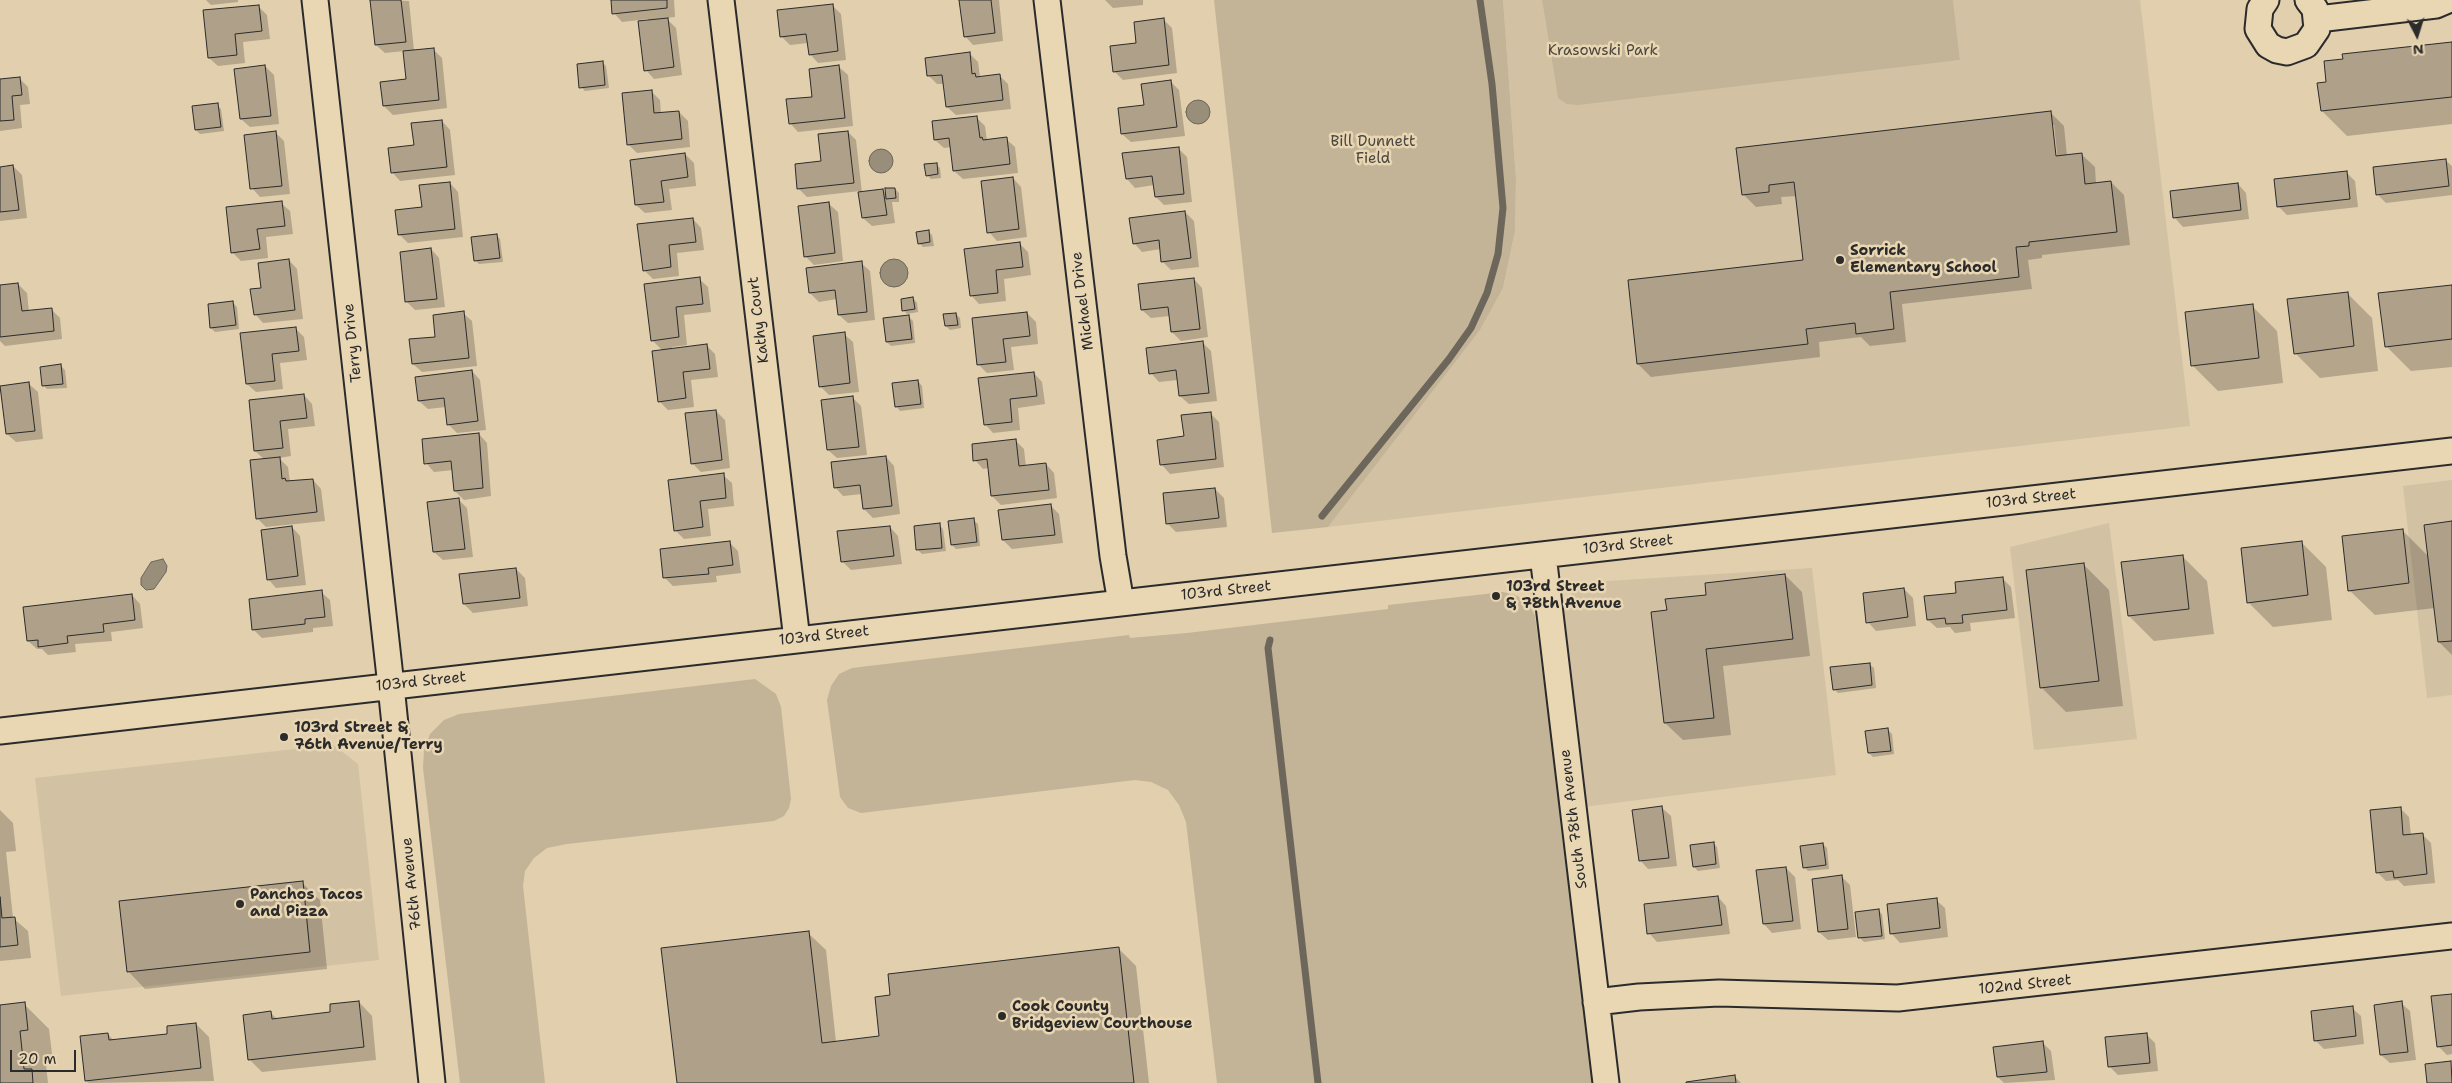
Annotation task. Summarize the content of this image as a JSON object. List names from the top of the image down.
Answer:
{
  "streets": {
    "street": [
      "Michael Drive",
      "Kathy Court",
      "Terry Drive",
      "103rd Street",
      "South 78th Avenue",
      "76th Avenue",
      "102nd Street"
    ]
  },
  "crossings": [
    ["Michael Drive", "103rd Street"],
    ["Kathy Court", "103rd Street"],
    ["Terry Drive", "103rd Street"],
    ["Terry Drive", "76th Avenue"],
    ["103rd Street", "South 78th Avenue"],
    ["103rd Street", "76th Avenue"],
    ["South 78th Avenue", "102nd Street"]
  ],
  "parks": ["Krasowski Park", "Bill Dunnett Field"],
  "places": [
    "Sorrick Elementary School",
    "103rd Street & 78th Avenue",
    "103rd Street & 76th Avenue/Terry",
    "Panchos Tacos and Pizza",
    "Cook County Bridgeview Courthouse"
  ],
  "scale_bar": "20 m",
  "north": "bottom"
}
